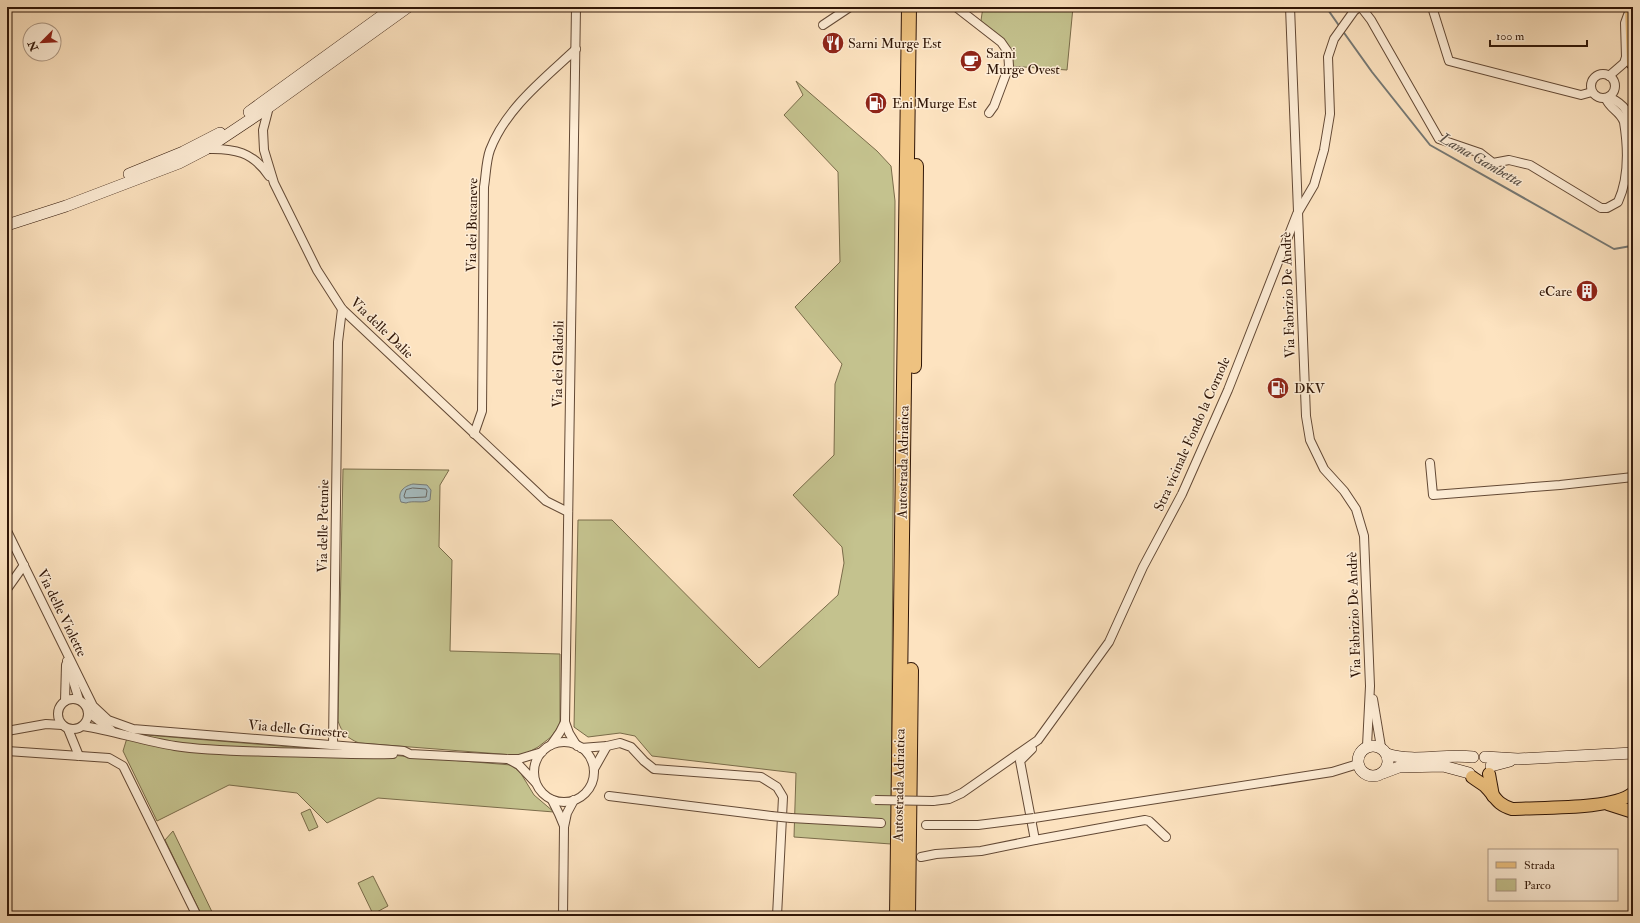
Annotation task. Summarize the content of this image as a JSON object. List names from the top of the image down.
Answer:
{
  "streets": {
    "highway": ["Autostrada Adriatica"],
    "street": [
      "Via dei Bucaneve",
      "Via Fabrizio De Andrè",
      "Via delle Dalie",
      "Via dei Gladioli",
      "Stra vicinale Fondo la Cornole",
      "Via delle Petunie",
      "Via delle Violette",
      "Via delle Ginestre"
    ]
  },
  "crossings": [
    ["Via dei Bucaneve", "Via delle Dalie"],
    ["Via dei Bucaneve", "Via dei Gladioli"],
    ["Via Fabrizio De Andrè", "Stra vicinale Fondo la Cornole"],
    ["Via delle Dalie", "Via dei Gladioli"],
    ["Via delle Dalie", "Via delle Petunie"],
    ["Via dei Gladioli", "Via delle Ginestre"],
    ["Via delle Petunie", "Via delle Ginestre"],
    ["Via delle Violette", "Via delle Ginestre"]
  ],
  "water": ["Lama Gambetta"],
  "places": {
    "restaurant": ["Sarni Murge Est"],
    "cafe": ["Sarni Murge Ovest"],
    "fuel station": ["Eni Murge Est", "DKV"],
    "building": ["eCare"]
  },
  "legend": ["Strada", "Parco"],
  "scale_bar": "100 m",
  "north": "bottom left"
}
